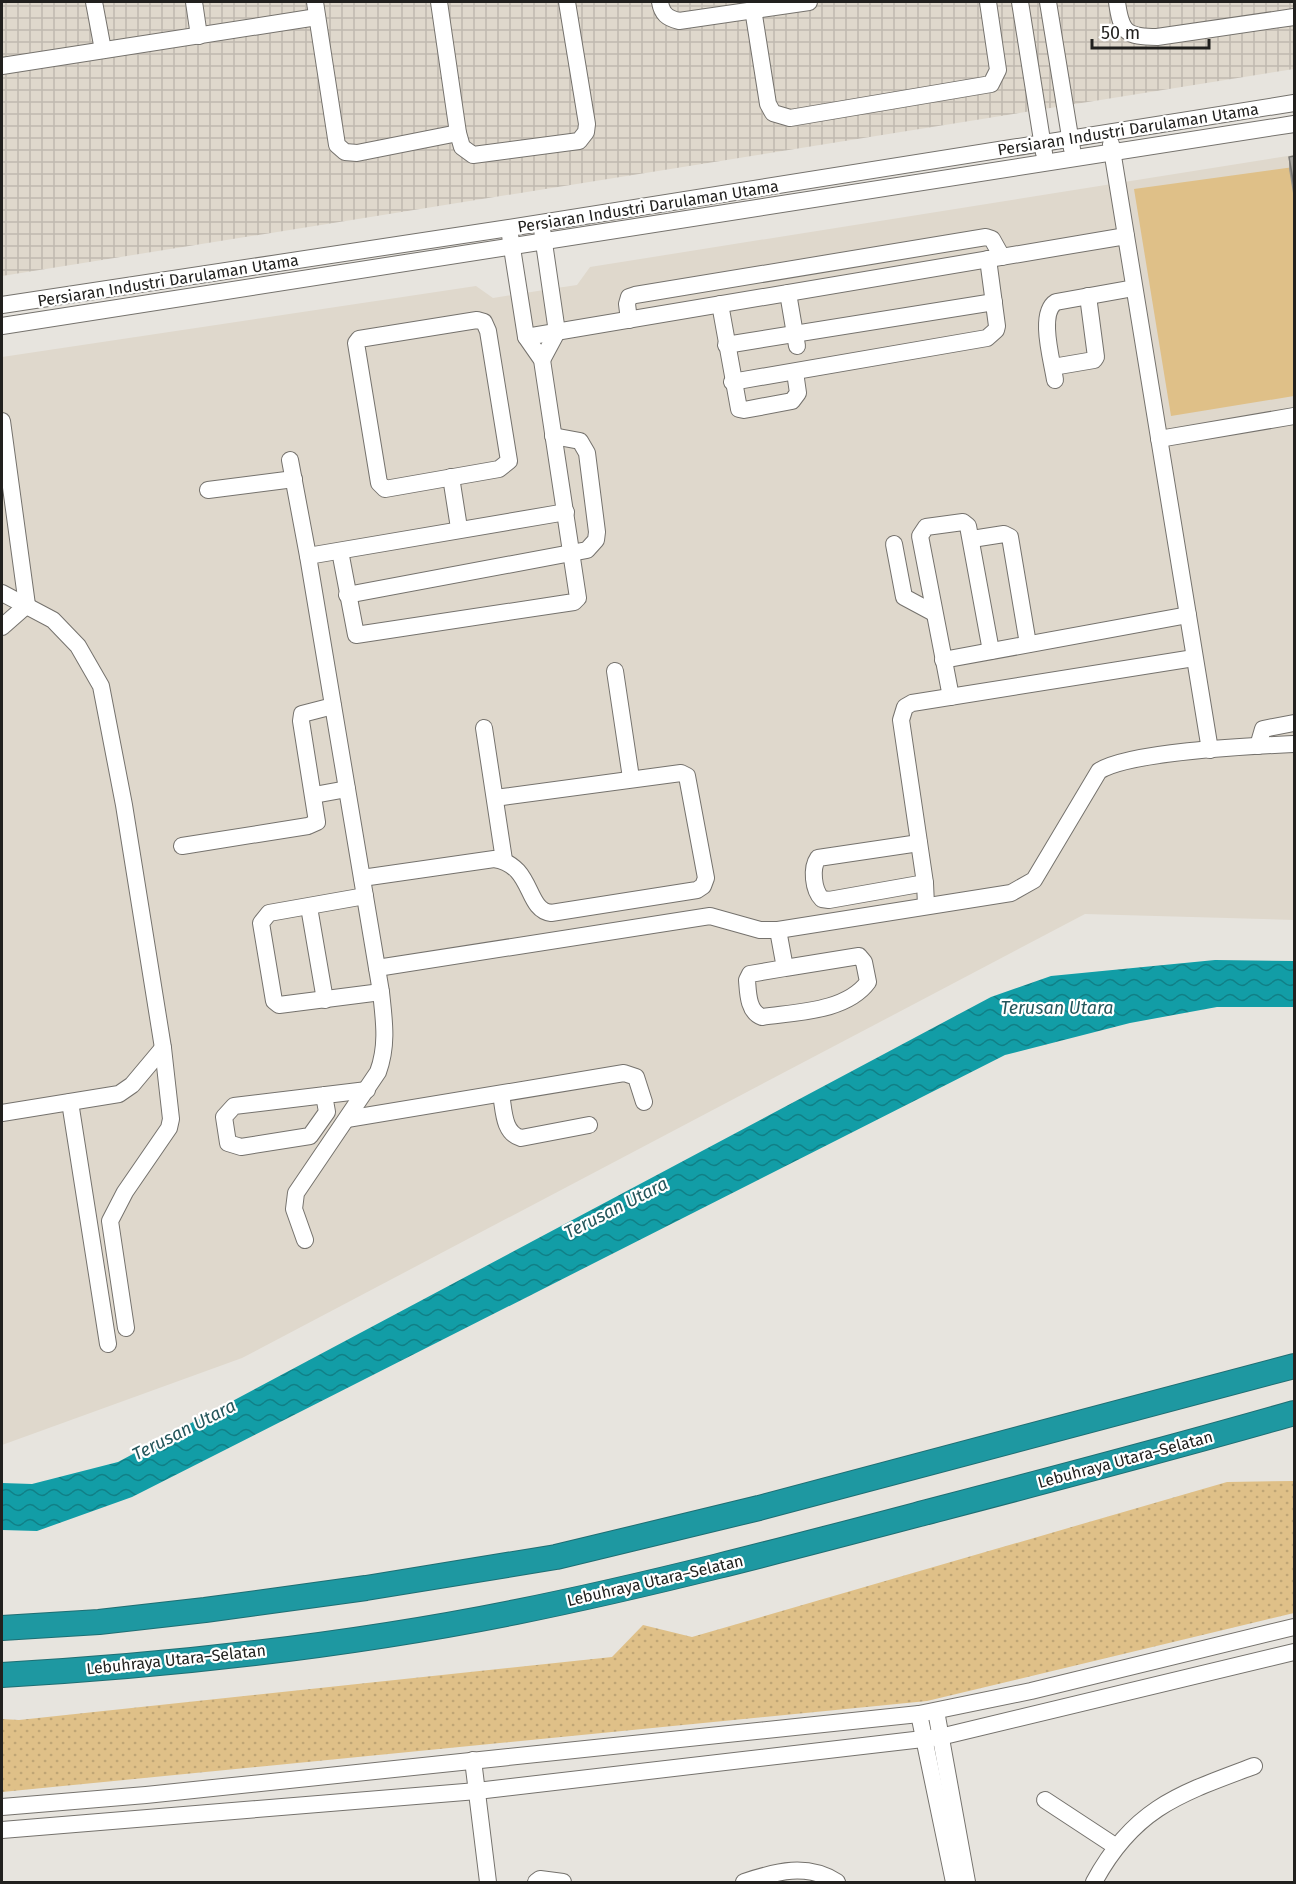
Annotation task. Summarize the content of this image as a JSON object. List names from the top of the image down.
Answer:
{
  "streets": {
    "highway": ["Lebuhraya Utara–Selatan"],
    "street": ["Persiaran Industri Darulaman Utama"]
  },
  "water": ["Terusan Utara"],
  "scale_bar": "50 m"
}
